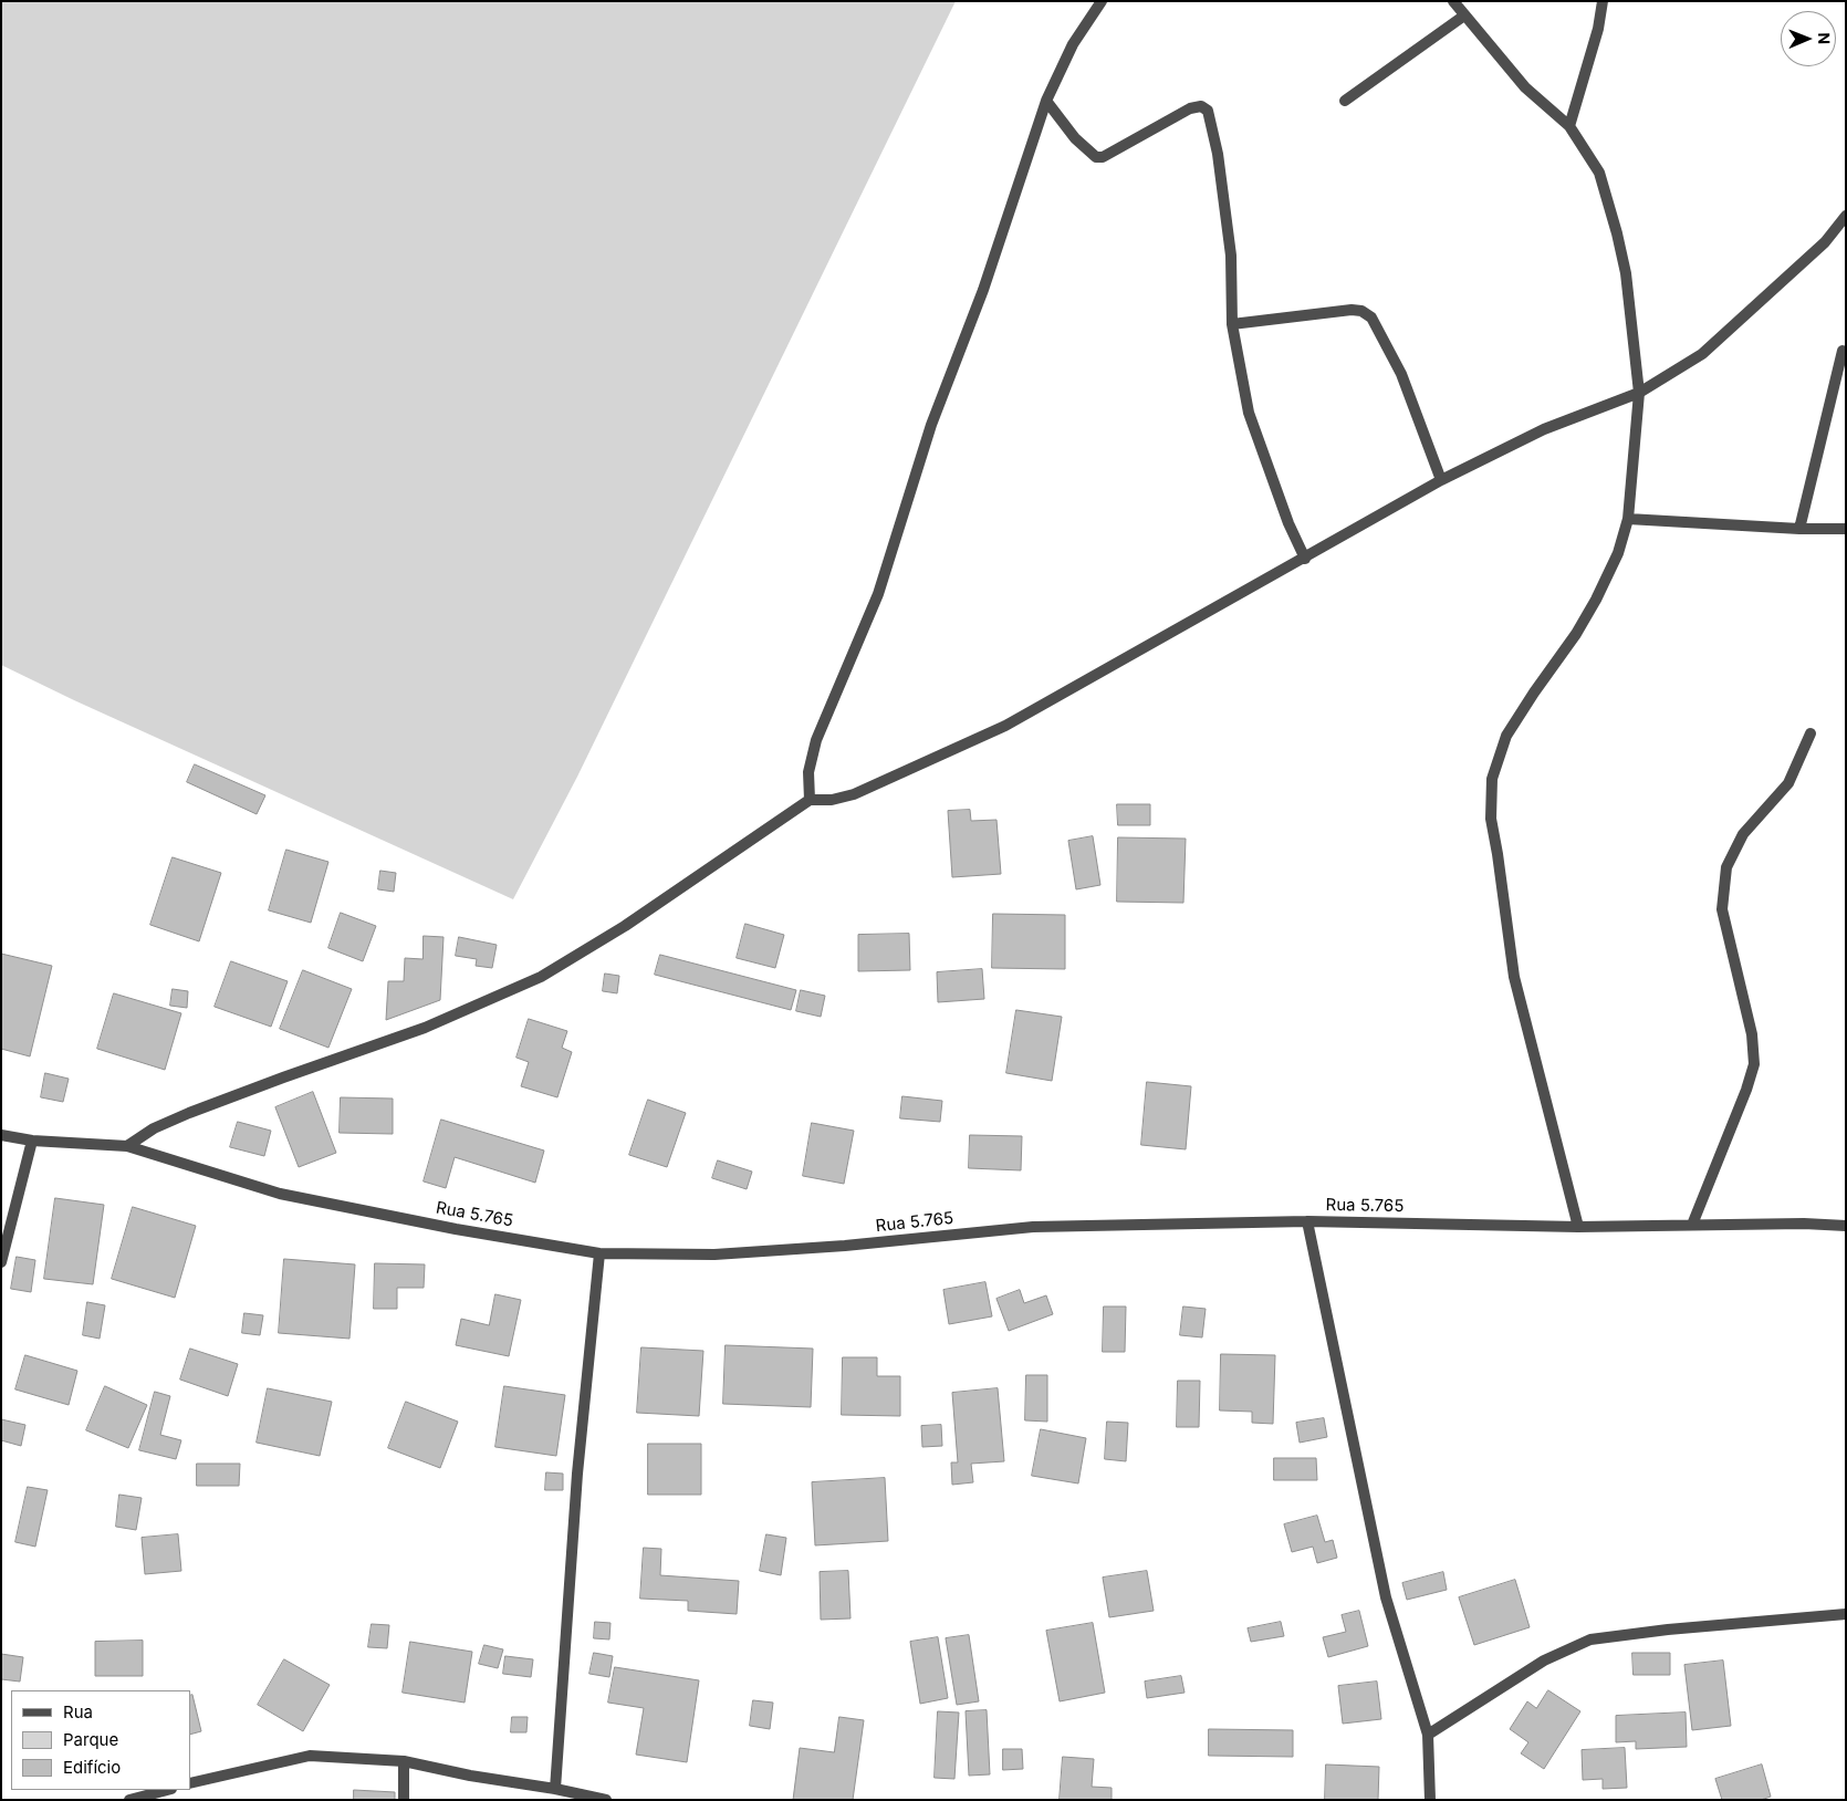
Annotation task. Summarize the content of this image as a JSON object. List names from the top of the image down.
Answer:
{
  "streets": {
    "street": ["Rua 5.765"]
  },
  "legend": ["Rua", "Parque", "Edifício"],
  "north": "right"
}
